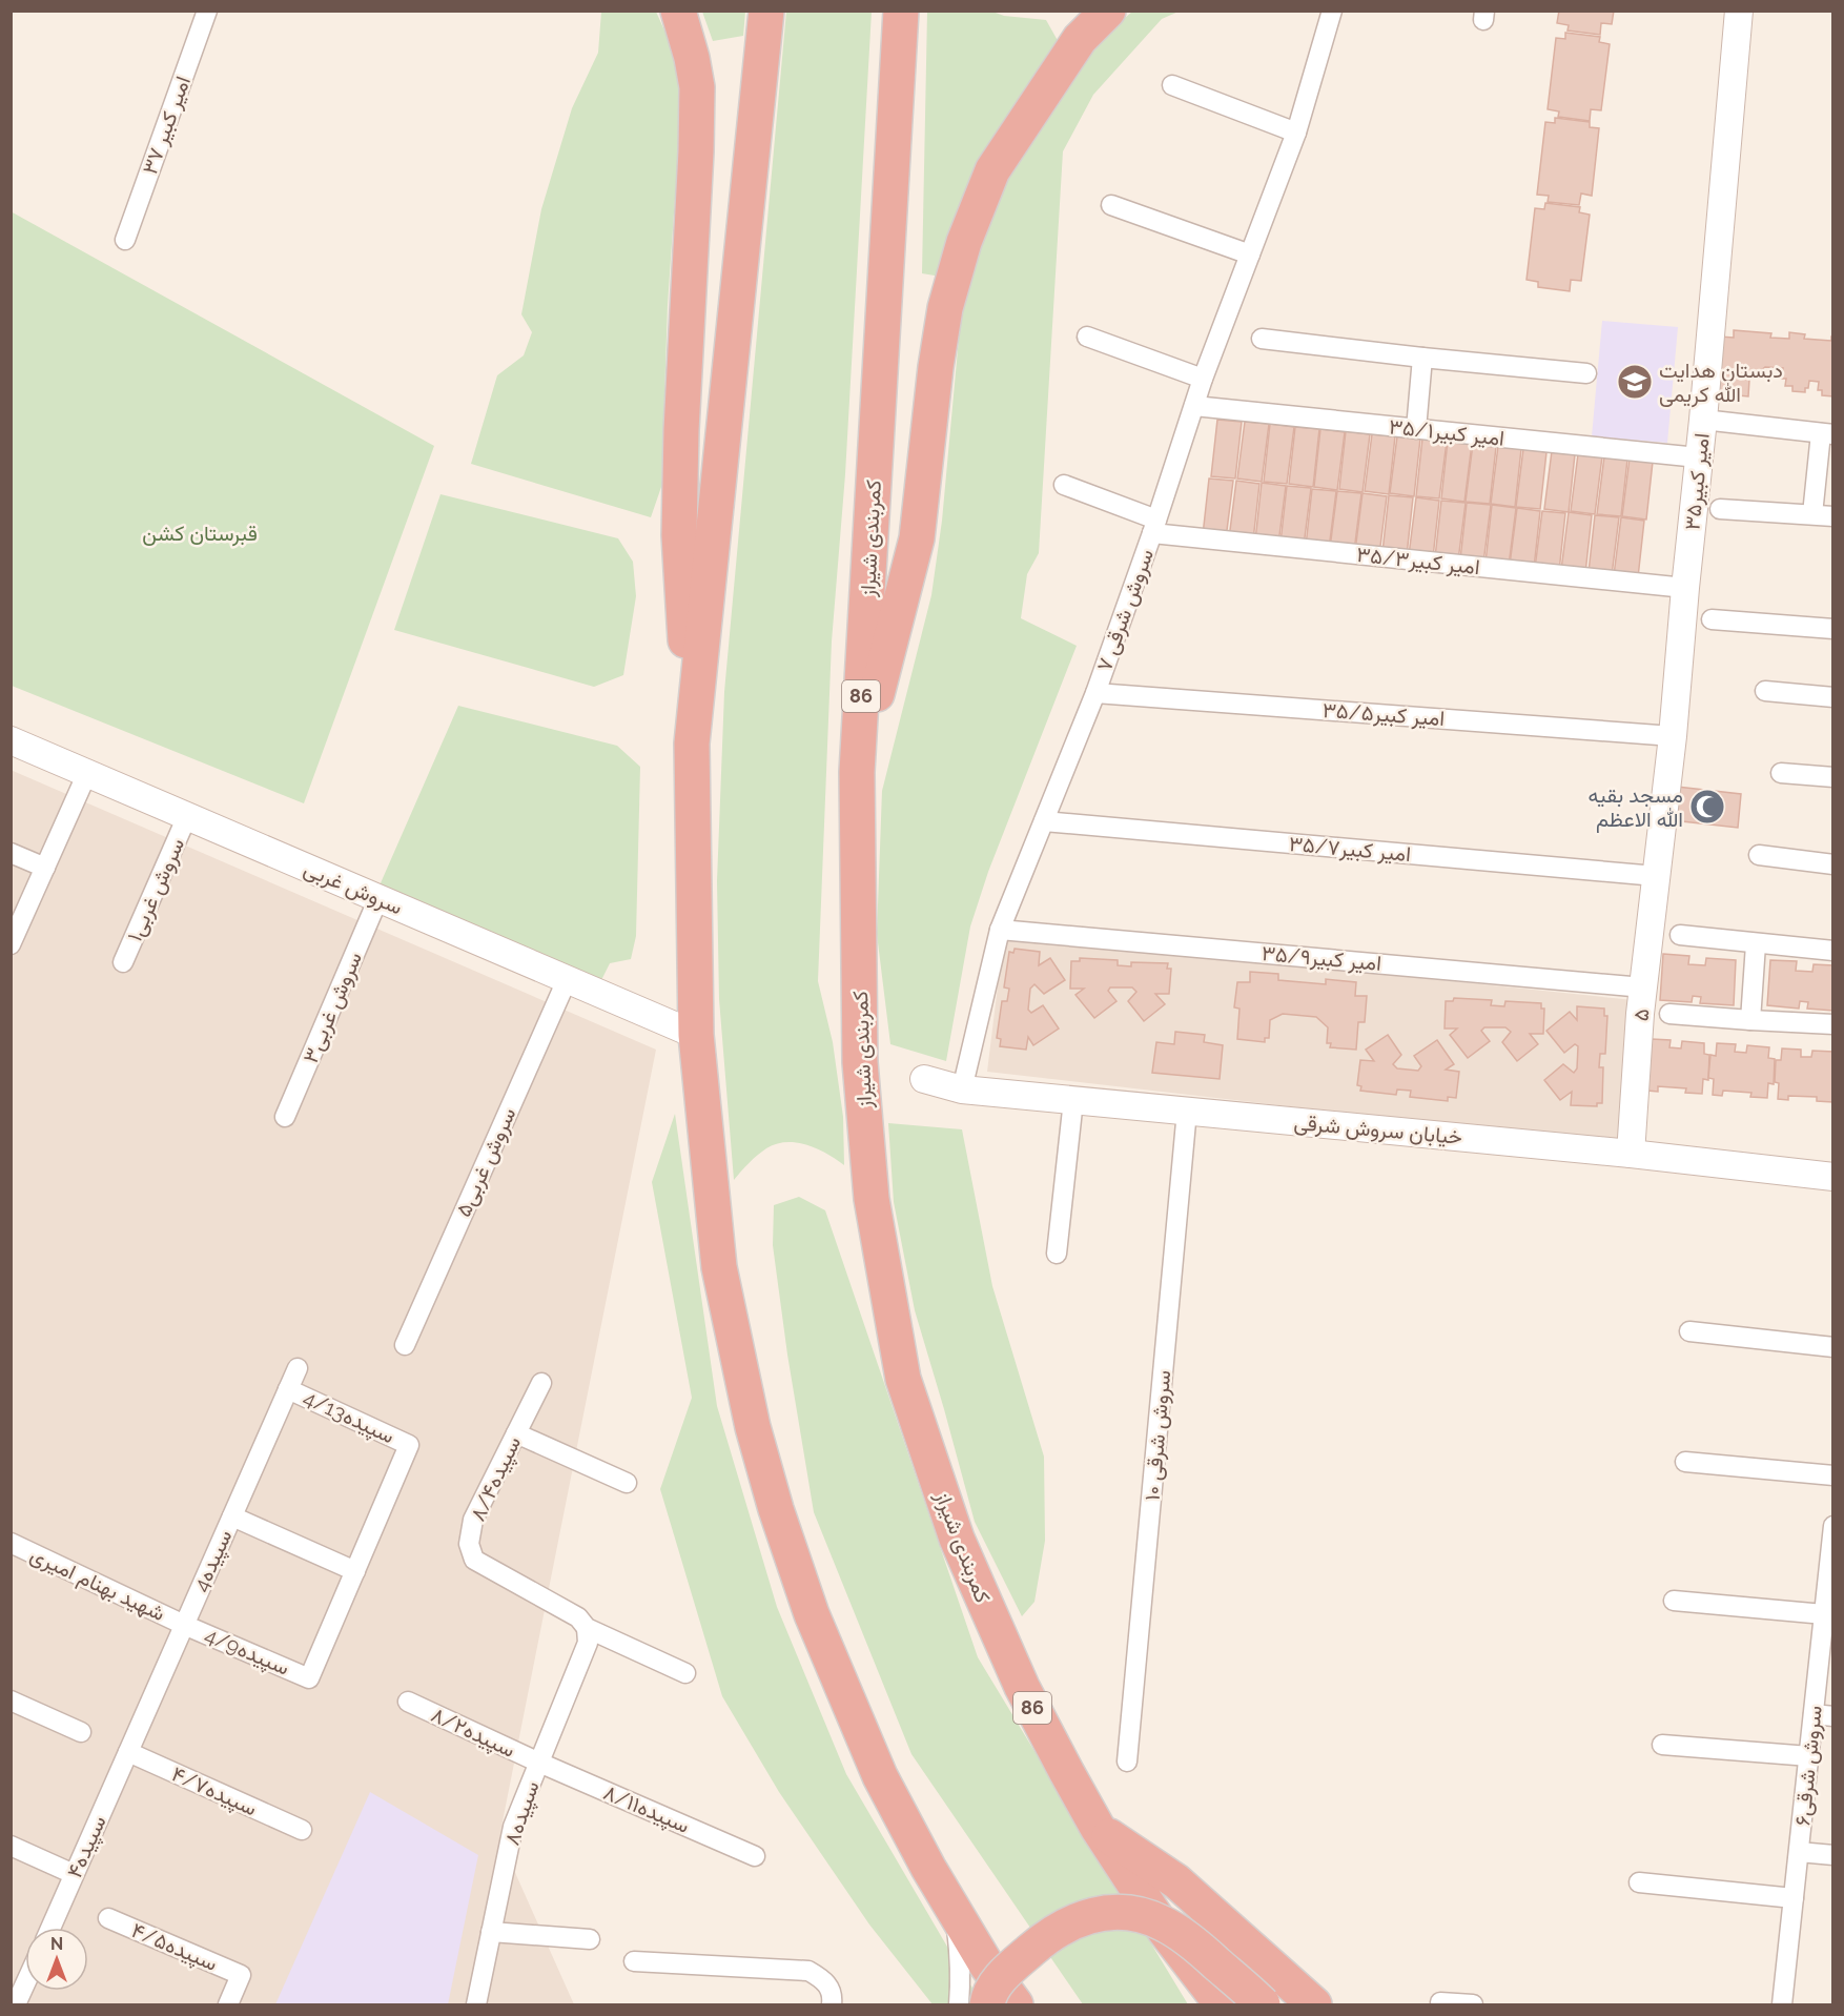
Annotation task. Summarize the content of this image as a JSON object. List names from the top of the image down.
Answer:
{
  "streets": {
    "highway": ["کمربندی شیراز", "86"],
    "street": [
      "۳۷ امیر کبیر",
      "امیر کبیر۳۵/۱",
      "امیر کبیر۳۵",
      "امیر کبیر۳۵/۳",
      "سروش شرقی ۷",
      "امیر کبیر۳۵/۵",
      "امیر کبیر۳۵/۷",
      "سروش غربی",
      "سروش غربی۱",
      "امیر کبیر۳۵/۹",
      "سروش غربی۳",
      "۵",
      "خیابان سروش شرقی",
      "سروش غربی۵",
      "4/13سپیده",
      "سروش شرقی ۱۰",
      "سپیده۸/۴",
      "4سپیده",
      "شهید بهنام امیری",
      "4/9سپیده",
      "سپیده۸/۲",
      "سروش شرقی۶",
      "سپیده۴/۷",
      "سپیده۸/۱۱",
      "سپیده۸",
      "سپیده۴",
      "سپیده۴/۵"
    ]
  },
  "crossings": [
    ["امیر کبیر۳۵/۱", "امیر کبیر۳۵"],
    ["امیر کبیر۳۵/۱", "سروش شرقی ۷"],
    ["امیر کبیر۳۵", "امیر کبیر۳۵/۳"],
    ["امیر کبیر۳۵", "امیر کبیر۳۵/۵"],
    ["امیر کبیر۳۵", "امیر کبیر۳۵/۷"],
    ["امیر کبیر۳۵", "۵"],
    ["امیر کبیر۳۵/۳", "سروش شرقی ۷"],
    ["سروش شرقی ۷", "امیر کبیر۳۵/۵"],
    ["سروش شرقی ۷", "امیر کبیر۳۵/۷"],
    ["سروش شرقی ۷", "امیر کبیر۳۵/۹"],
    ["سروش شرقی ۷", "خیابان سروش شرقی"],
    ["امیر کبیر۳۵/۷", "۵"],
    ["سروش غربی", "سروش غربی۱"],
    ["سروش غربی", "سروش غربی۳"],
    ["سروش غربی", "سروش غربی۵"],
    ["امیر کبیر۳۵/۹", "۵"],
    ["۵", "خیابان سروش شرقی"],
    ["خیابان سروش شرقی", "سروش شرقی ۱۰"],
    ["4/13سپیده", "4سپیده"],
    ["4/13سپیده", "4/9سپیده"],
    ["سپیده۸/۴", "سپیده۸"],
    ["4سپیده", "شهید بهنام امیری"],
    ["4سپیده", "4/9سپیده"],
    ["4سپیده", "سپیده۴/۷"],
    ["4سپیده", "سپیده۴"],
    ["شهید بهنام امیری", "4/9سپیده"],
    ["سپیده۸/۲", "سپیده۸/۱۱"],
    ["سپیده۸/۲", "سپیده۸"],
    ["سپیده۴/۷", "سپیده۴"],
    ["سپیده۸/۱۱", "سپیده۸"]
  ],
  "parks": ["قبرستان کشن"],
  "places": {
    "school or university": ["دبستان هدایت الله کریمی"],
    "mosque": ["مسجد بقیه الله الاعظم"]
  },
  "north": "top"
}
